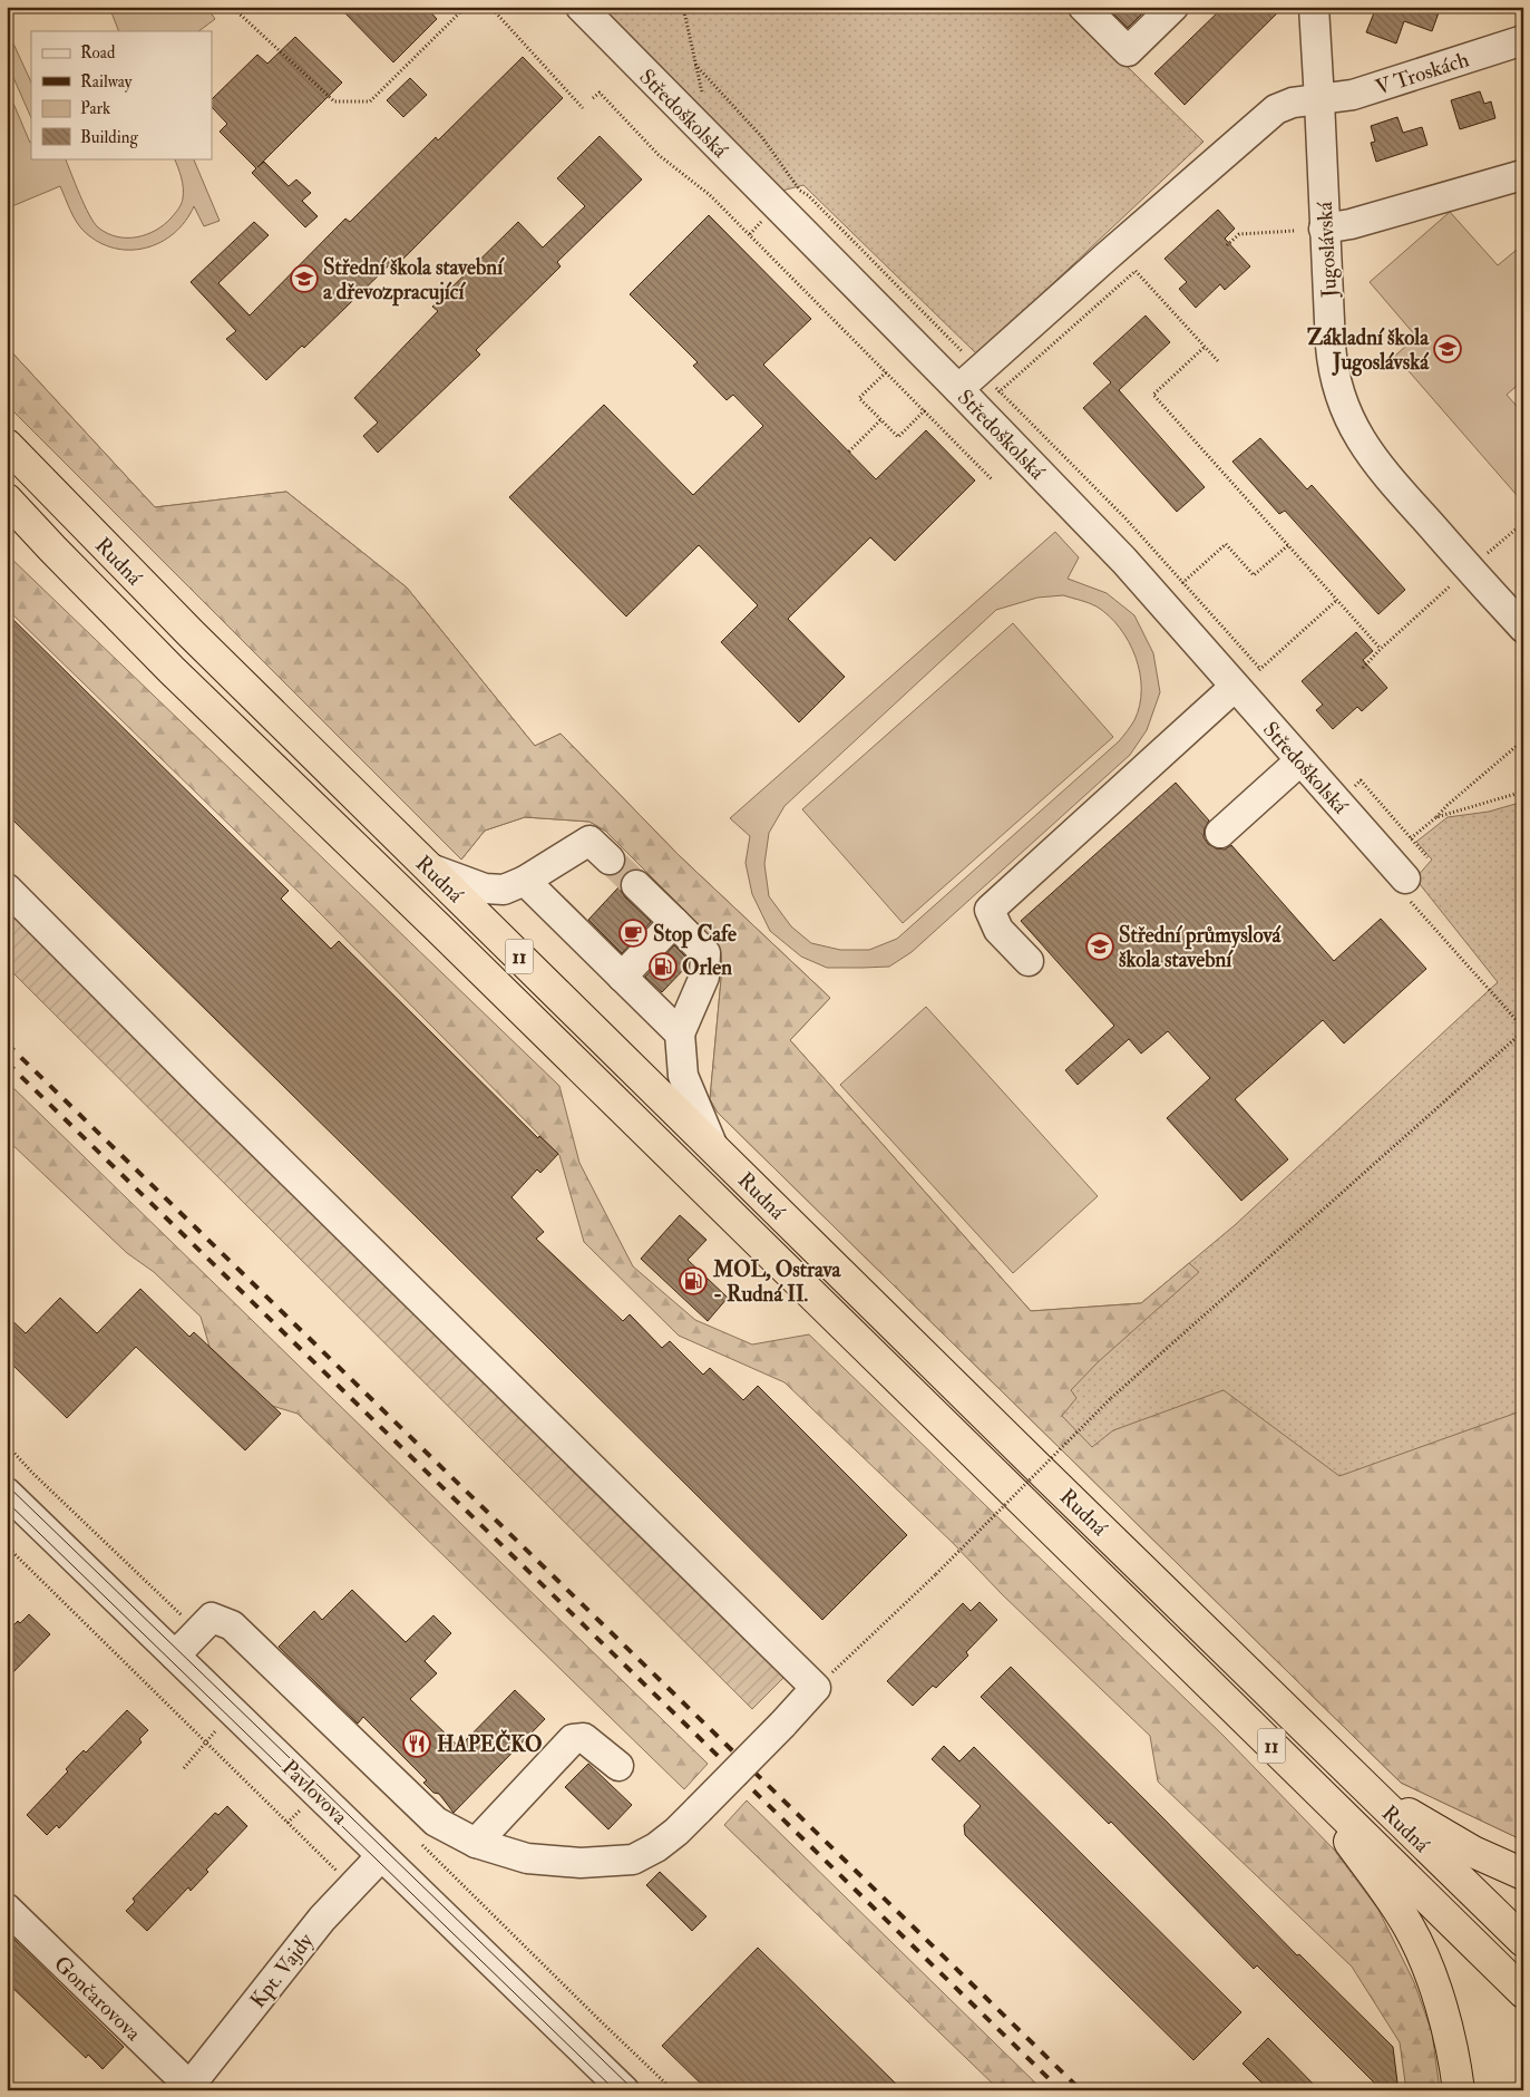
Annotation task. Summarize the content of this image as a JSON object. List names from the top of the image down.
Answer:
{
  "streets": {
    "highway": ["Rudná", "11"],
    "street": [
      "V Troskách",
      "Středoškolská",
      "Jugoslávská",
      "Pavlovova",
      "Kpt. Vajdy",
      "Gončarovova"
    ]
  },
  "crossings": [
    ["V Troskách", "Středoškolská"],
    ["V Troskách", "Jugoslávská"],
    ["Pavlovova", "Kpt. Vajdy"],
    ["Kpt. Vajdy", "Gončarovova"]
  ],
  "places": {
    "school or university": ["Střední škola stavební a dřevozpracující", "Základní škola Jugoslávská", "Střední průmyslová škola stavební"],
    "cafe": ["Stop Cafe"],
    "fuel station": ["Orlen", "MOL, Ostrava - Rudná II."],
    "restaurant": ["HAPEČKO"]
  },
  "legend": [
    "Road",
    "Railway",
    "Park",
    "Building"
  ]
}
